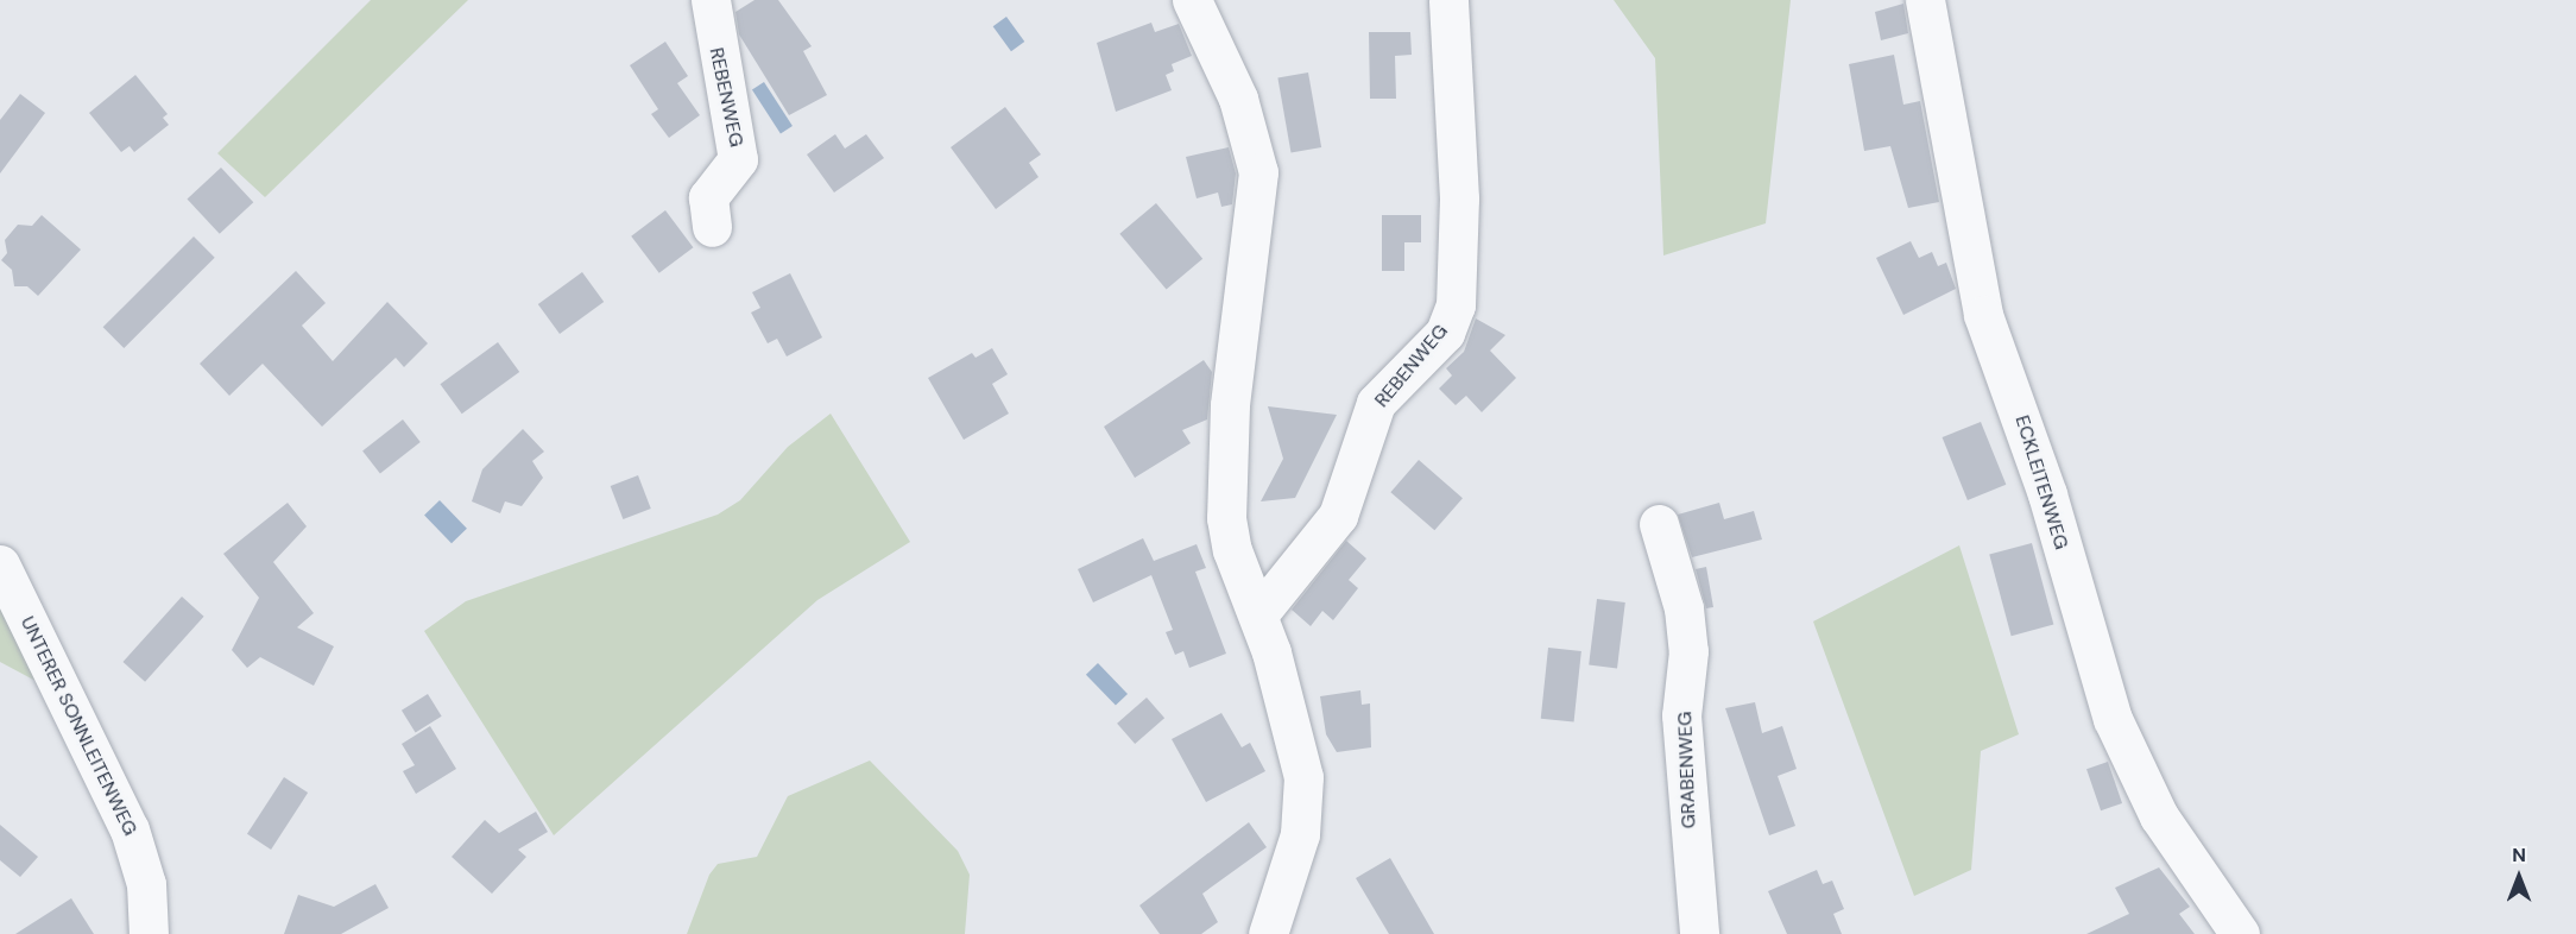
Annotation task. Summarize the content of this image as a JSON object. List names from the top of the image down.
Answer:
{
  "streets": {
    "street": [
      "REBENWEG",
      "ECKLEITENWEG",
      "UNTERER SONNLEITENWEG",
      "GRABENWEG"
    ]
  },
  "north": "top"
}
